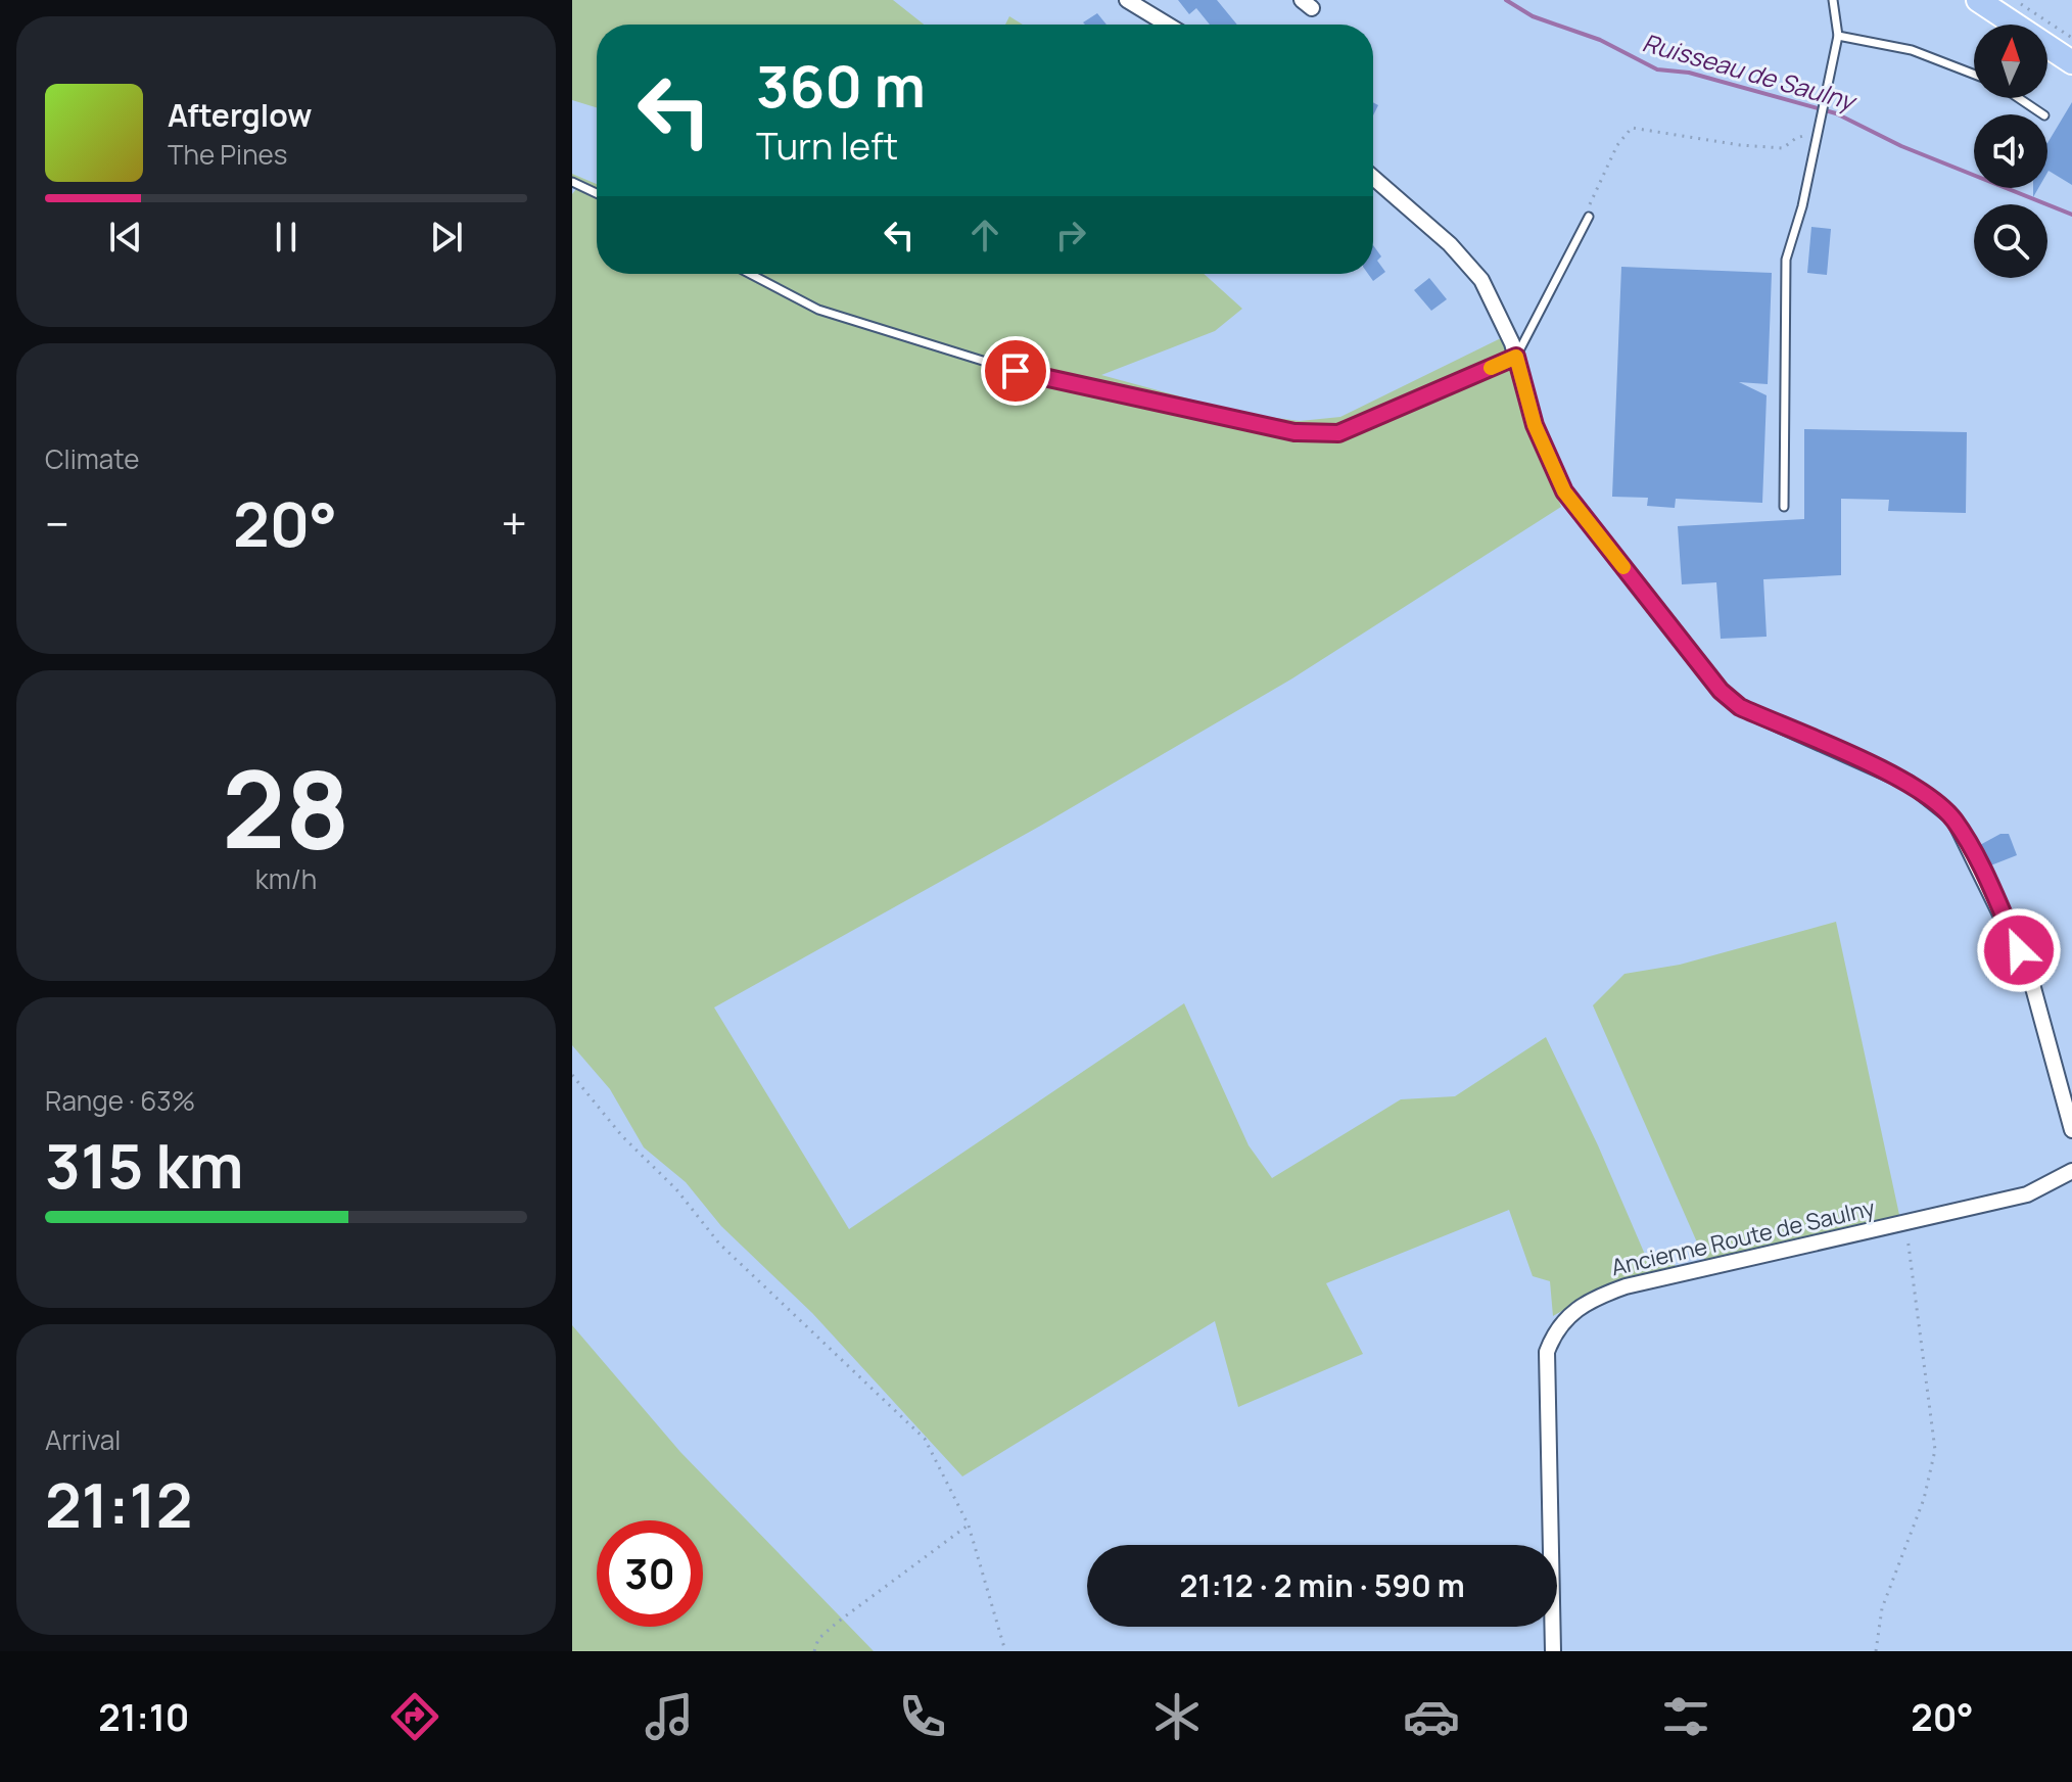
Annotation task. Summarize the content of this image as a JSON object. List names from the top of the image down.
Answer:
{
  "streets": {
    "street": ["Ancienne Route de Saulny"]
  },
  "water": ["Ruisseau de Saulny"],
  "north": "top",
  "page": {
    "turn": ["360 m", "Turn left"],
    "song": ["Afterglow", "The Pines"],
    "tile": [
      "Climate",
      ["28", "km/h"],
      ["Range · 63%", "315 km"],
      ["Arrival", "21:12"]
    ],
    "heat": ["−", "20°", "+"],
    "limit": "30",
    "trip": "21:12 · 2 min · 590 m",
    "tabs": ["21:10", "20°"]
  }
}
